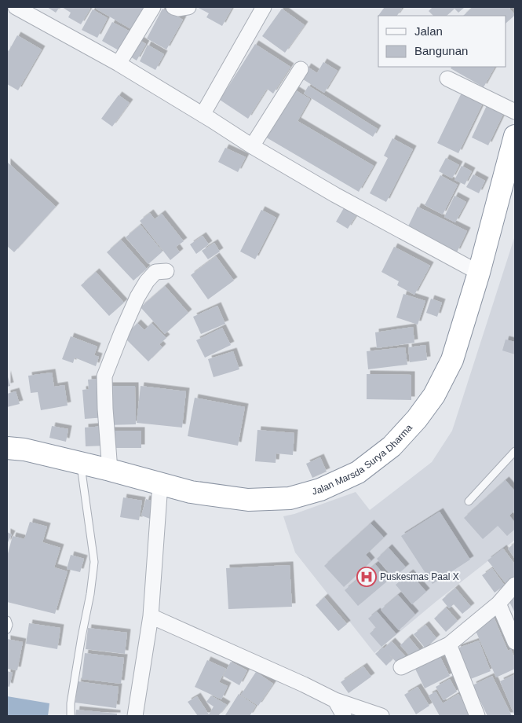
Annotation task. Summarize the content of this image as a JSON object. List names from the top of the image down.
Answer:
{
  "streets": {
    "highway": ["Jalan Marsda Surya Dharma"]
  },
  "places": {
    "hospital": ["Puskesmas Paal X"]
  },
  "legend": ["Jalan", "Bangunan"]
}
